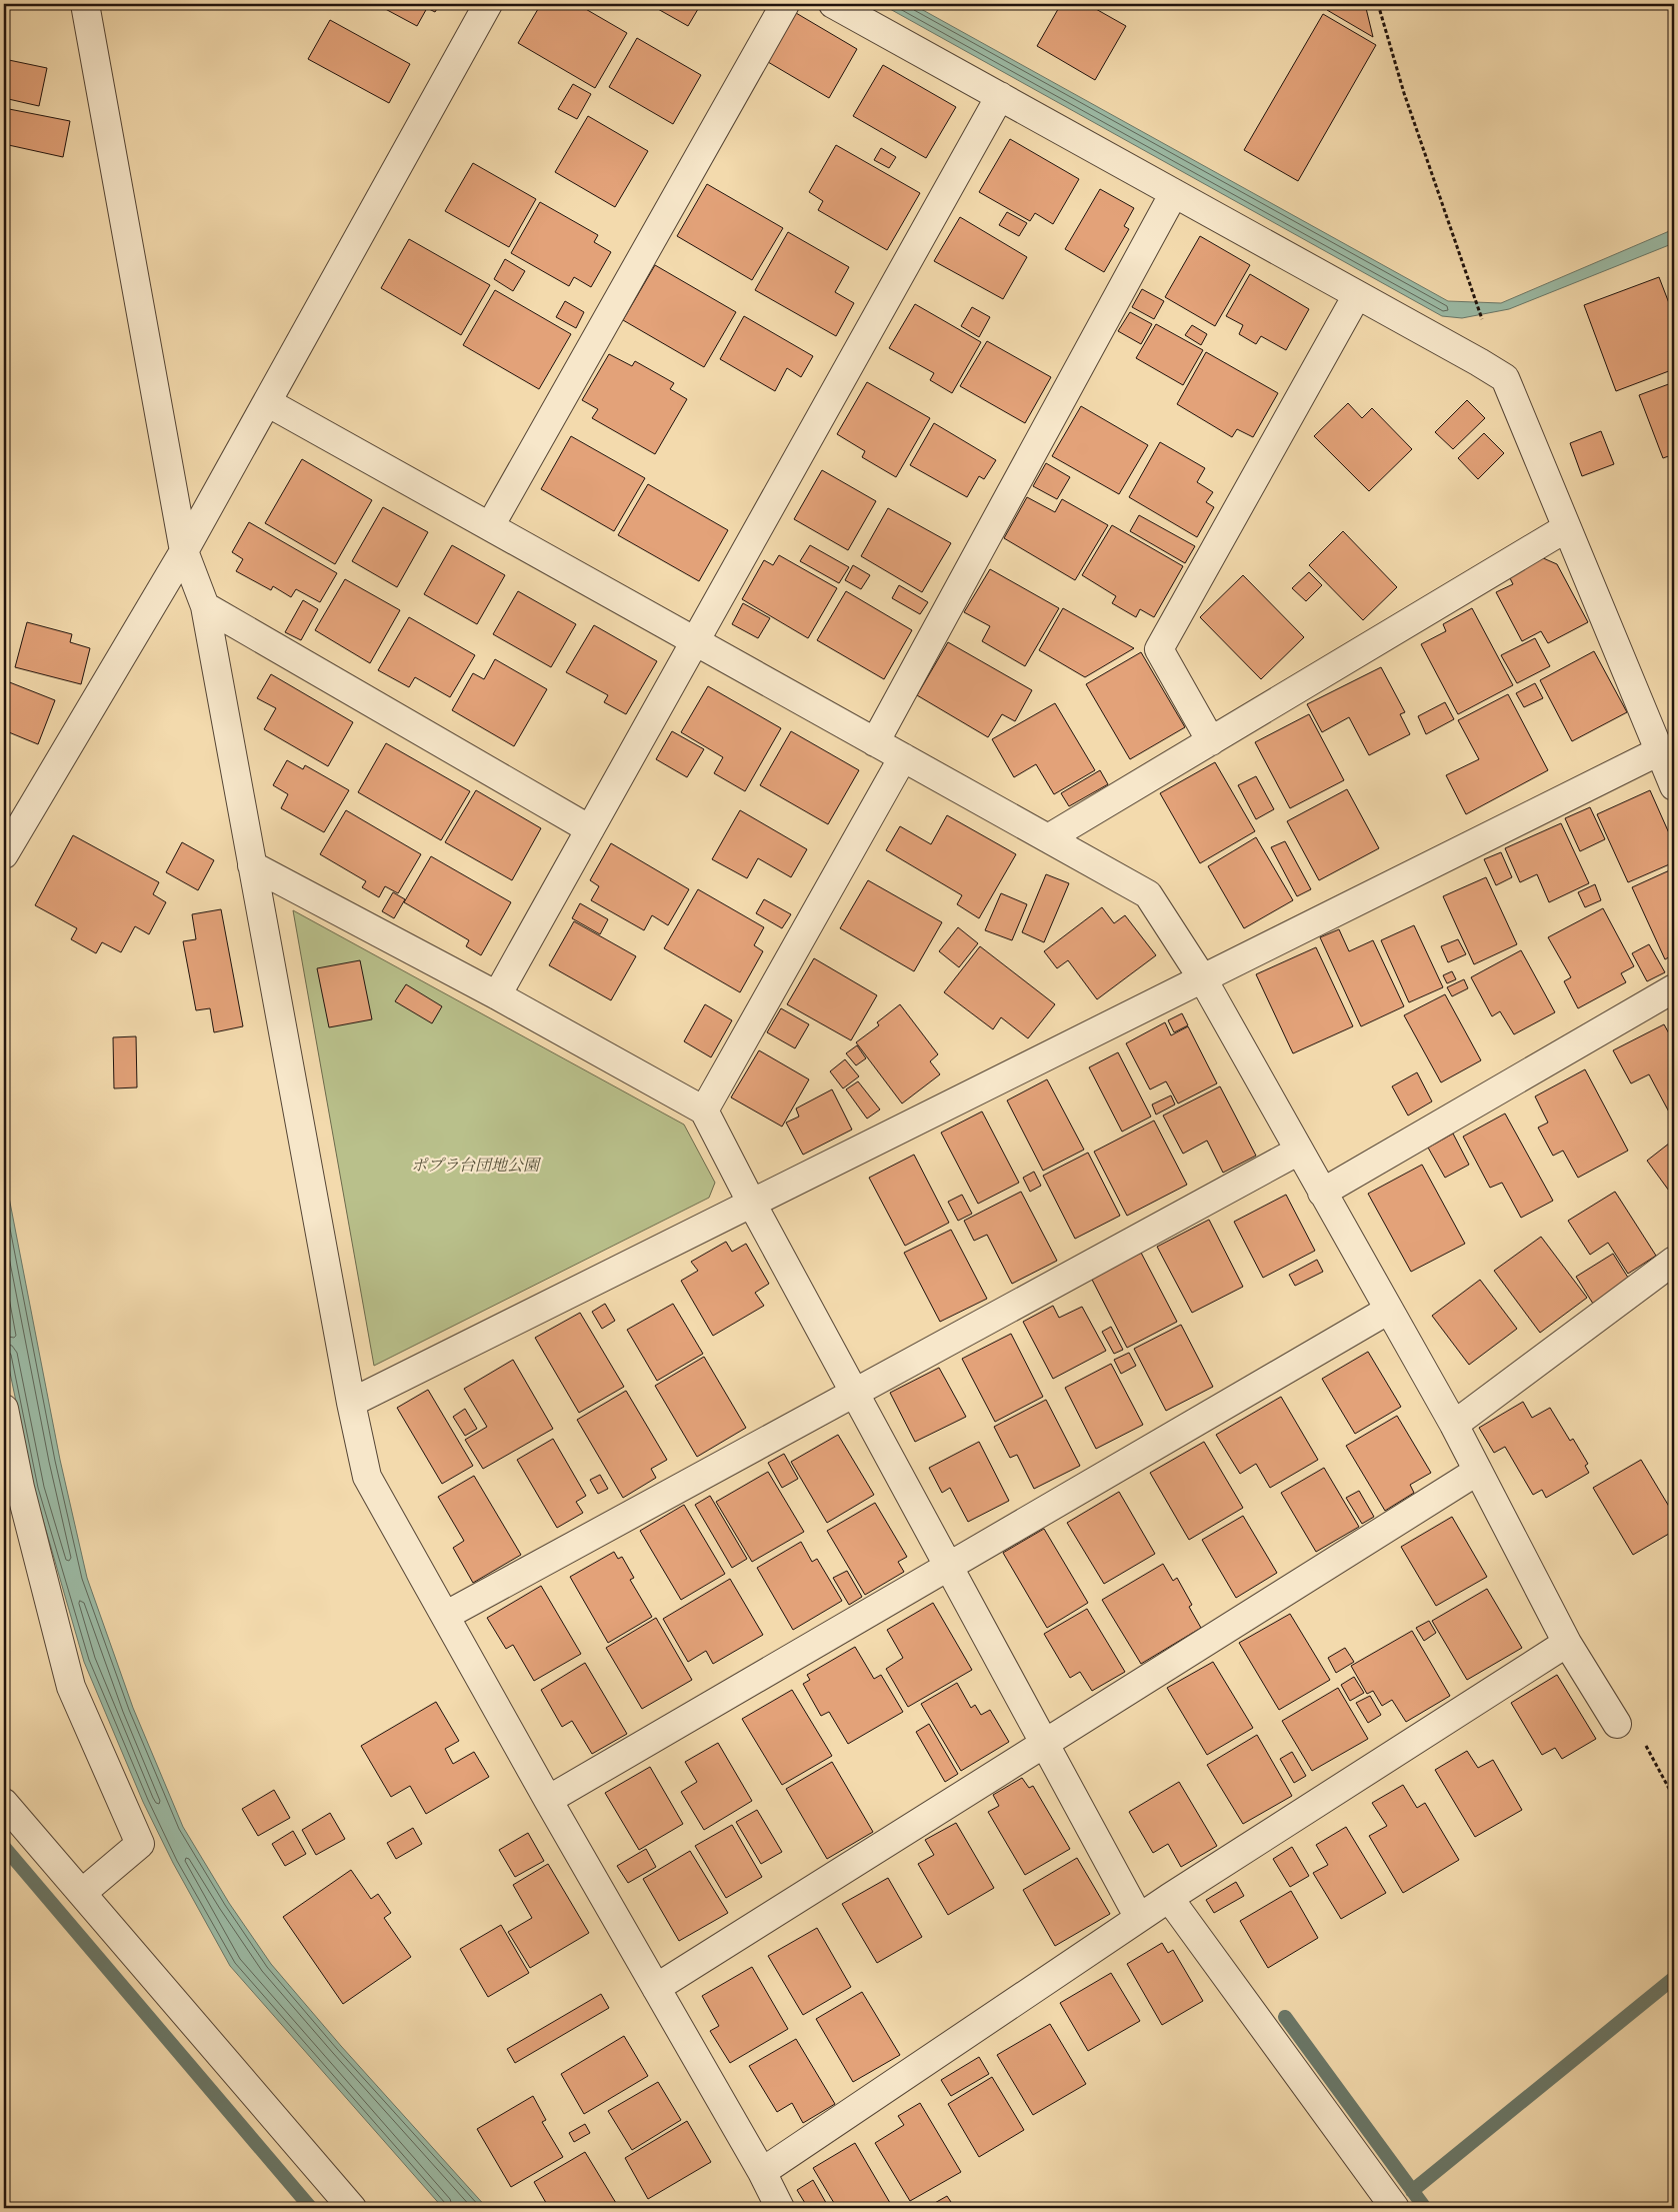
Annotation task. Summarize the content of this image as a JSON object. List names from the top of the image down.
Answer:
{
  "parks": ["ポプラ台団地公園"]
}
